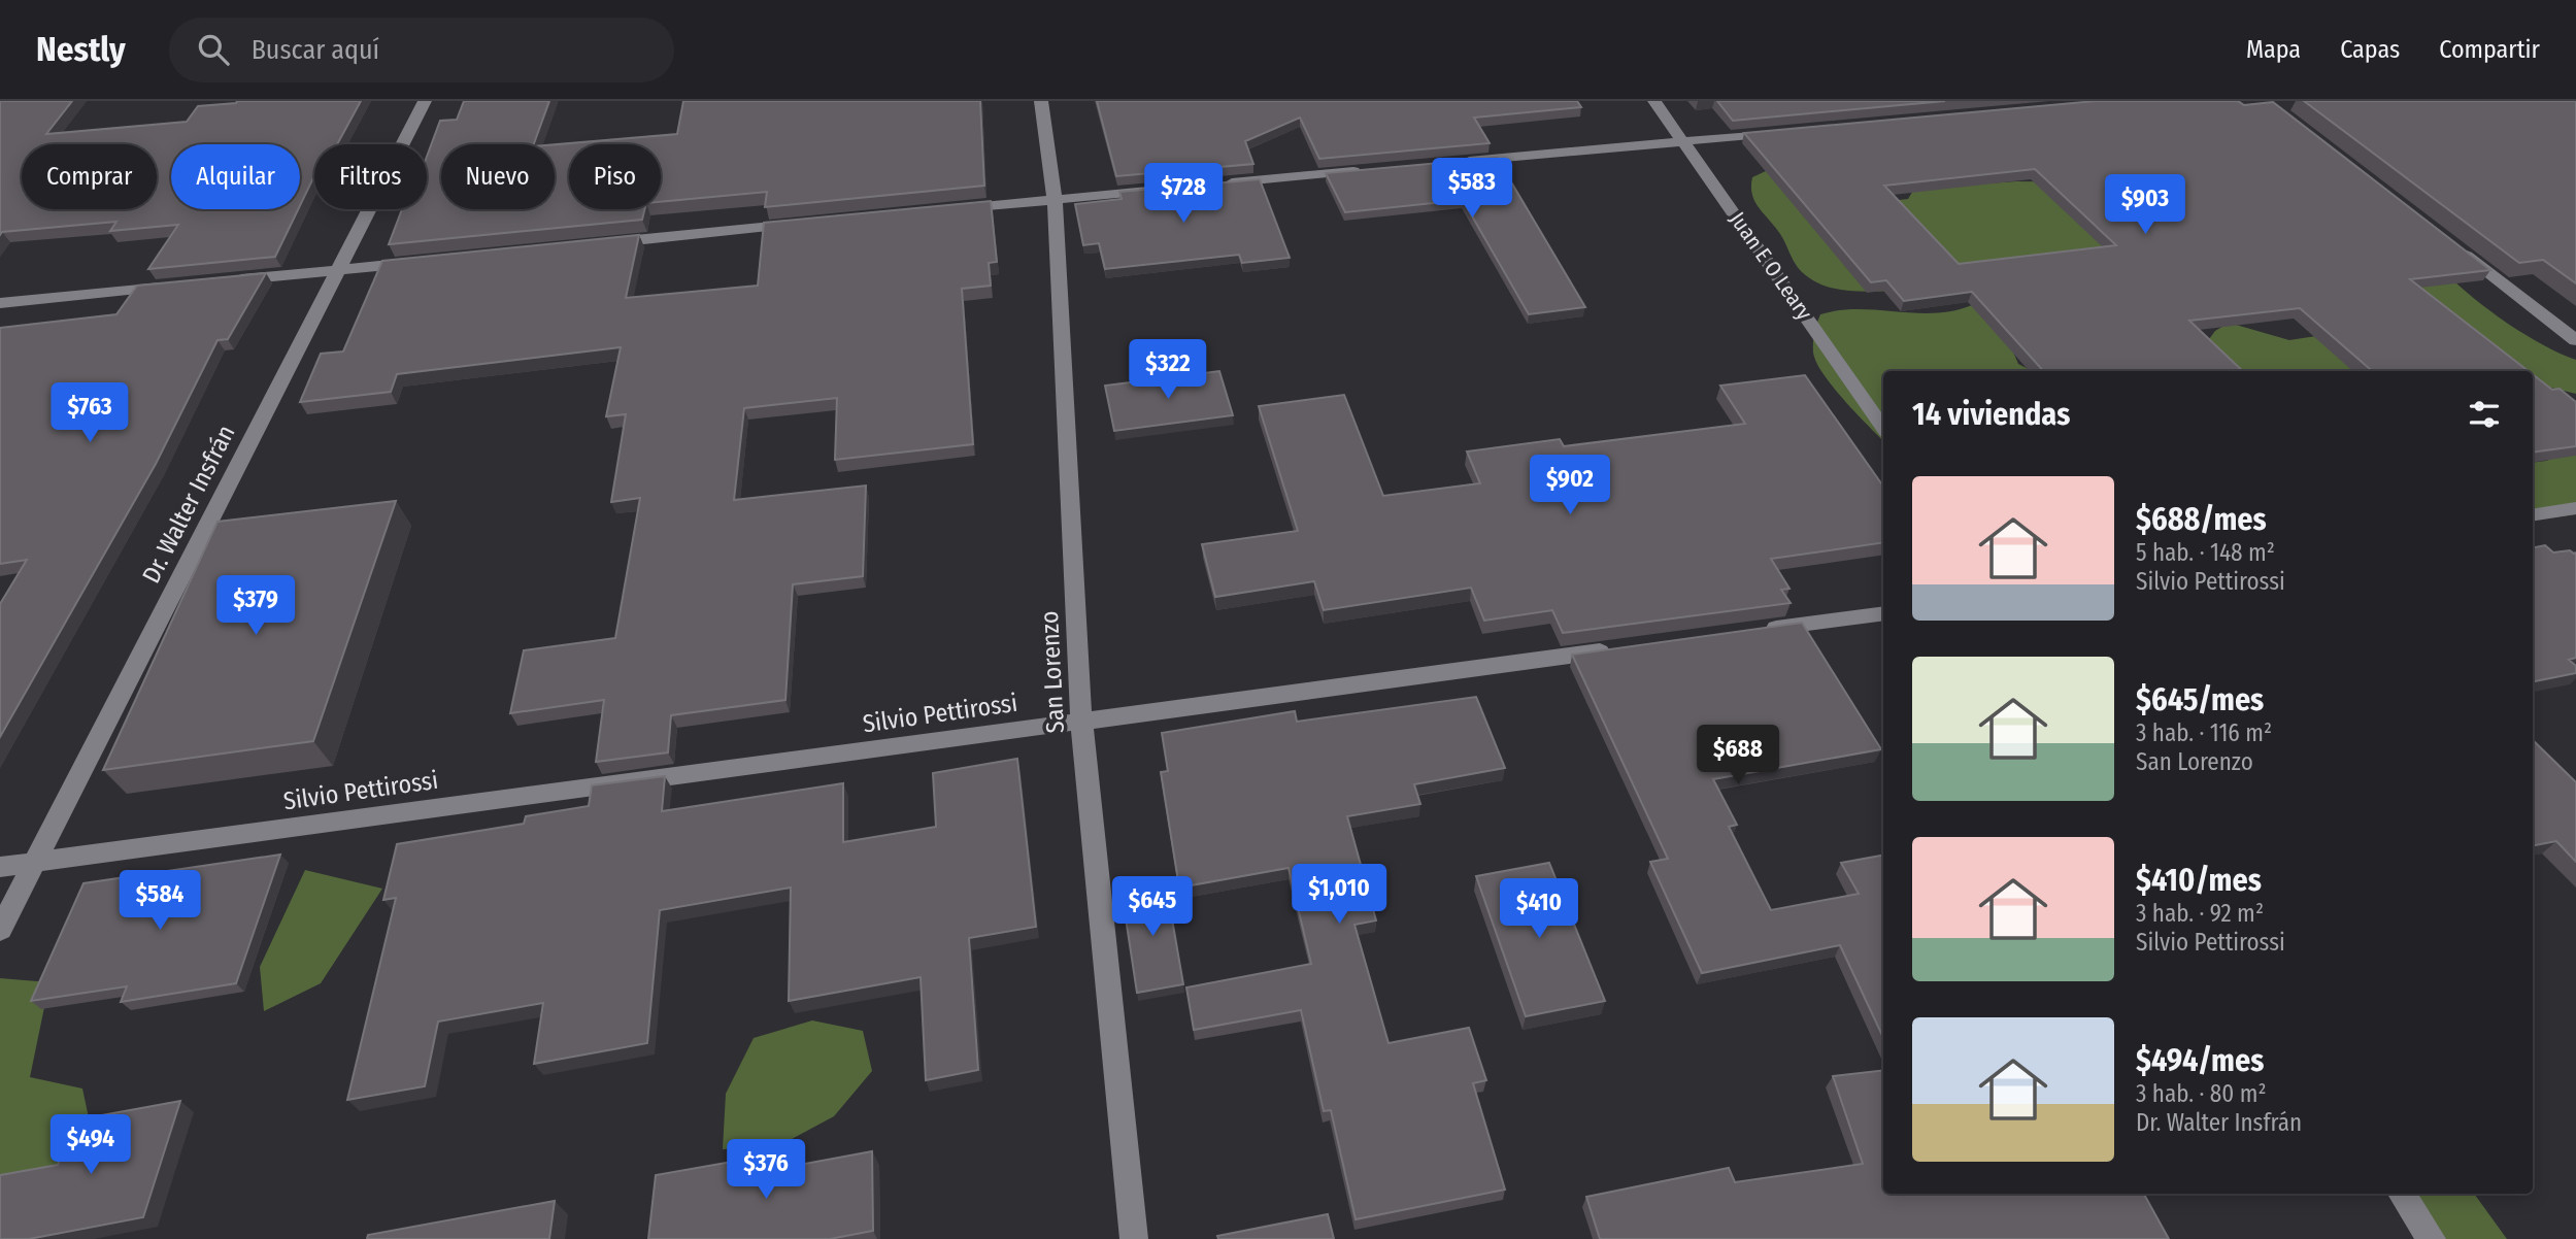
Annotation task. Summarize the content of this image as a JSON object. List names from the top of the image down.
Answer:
{
  "streets": {
    "street": [
      "Juan E O Leary",
      "Dr. Walter Insfrán",
      "San Lorenzo",
      "Silvio Pettirossi"
    ]
  },
  "crossings": [
    ["Dr. Walter Insfrán", "Silvio Pettirossi"],
    ["San Lorenzo", "Silvio Pettirossi"]
  ],
  "page": {
    "header": "Nestly",
    "search": "Buscar aquí",
    "nav": ["Mapa", "Capas", "Compartir"],
    "chip": [
      "Comprar",
      "Alquilar",
      "Filtros",
      "Nuevo",
      "Piso"
    ],
    "price": [
      "$583",
      "$728",
      "$903",
      "$322",
      "$763",
      "$902",
      "$379",
      "$688",
      "$1,010",
      "$584",
      "$645",
      "$410",
      "$494",
      "$376"
    ],
    "heading": "14 viviendas",
    "list": [
      {
        "name": "$688/mes",
        "note": "5 hab. · 148 m² · Silvio Pettirossi"
      },
      {
        "name": "$645/mes",
        "note": "3 hab. · 116 m² · San Lorenzo"
      },
      {
        "name": "$410/mes",
        "note": "3 hab. · 92 m² · Silvio Pettirossi"
      },
      {
        "name": "$494/mes",
        "note": "3 hab. · 80 m² · Dr. Walter Insfrán"
      }
    ]
  }
}
